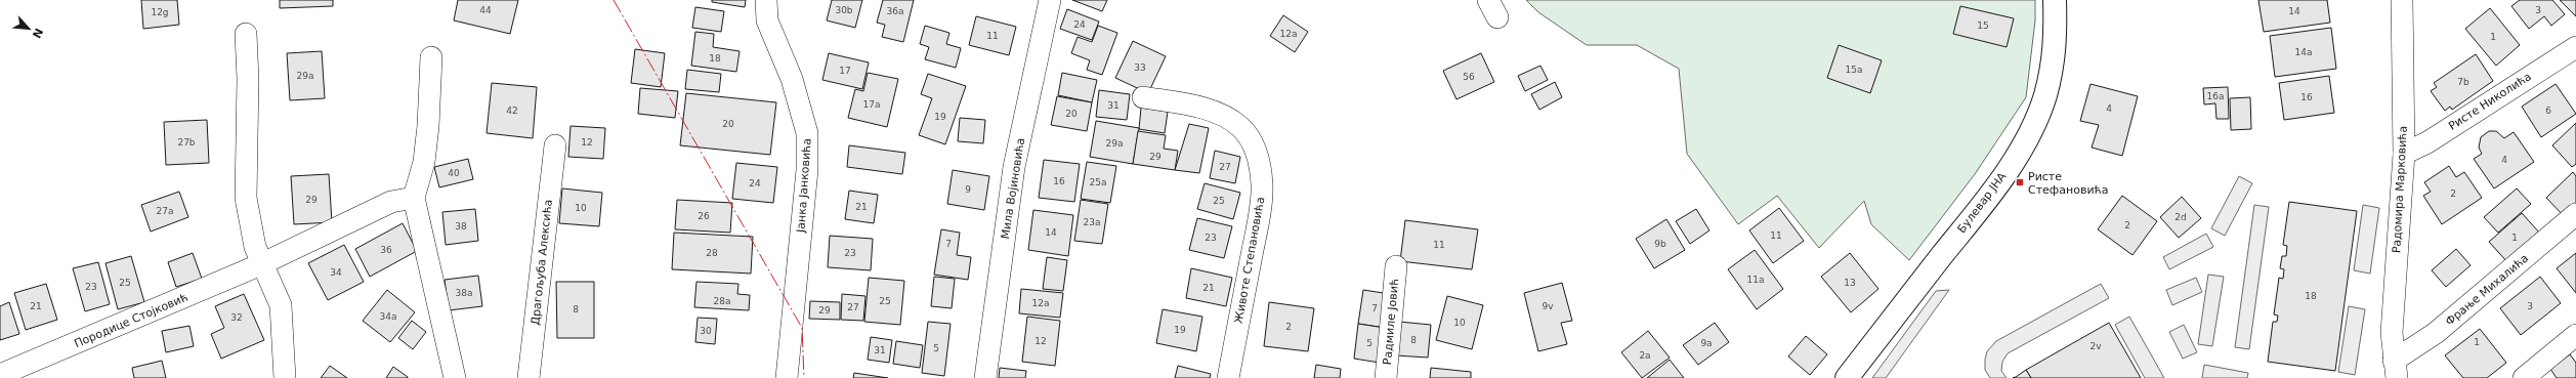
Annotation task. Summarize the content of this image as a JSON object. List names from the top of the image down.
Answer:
{
  "streets": {
    "main road": ["Булевар ЈНА"],
    "street": [
      "Ристе Николића",
      "Јанка Јанковића",
      "Мила Војиновића",
      "Радомира Марковића",
      "Животе Степановића",
      "Драгољуба Алексића",
      "Фрање Михалића",
      "Породице Стојковић",
      "Радмиле Јовић"
    ]
  },
  "crossings": [
    ["Ристе Николића", "Радомира Марковића"],
    ["Радомира Марковића", "Фрање Михалића"]
  ],
  "places": {
    "transit": ["Ристе Стефановића"]
  },
  "house_numbers": [
    "44",
    "30b",
    "3",
    "36a",
    "14",
    "12g",
    "24",
    "15",
    "12a",
    "11",
    "1",
    "14a",
    "18",
    "33",
    "15a",
    "17",
    "29a",
    "56",
    "7b",
    "16a",
    "16",
    "17a",
    "31",
    "4",
    "42",
    "6",
    "20",
    "19",
    "20",
    "27b",
    "12",
    "29a",
    "29",
    "4",
    "27",
    "40",
    "16",
    "25a",
    "24",
    "9",
    "2",
    "29",
    "25",
    "21",
    "10",
    "27a",
    "26",
    "2d",
    "23a",
    "2",
    "38",
    "14",
    "11",
    "23",
    "1",
    "7",
    "9b",
    "11",
    "36",
    "28",
    "23",
    "34",
    "11a",
    "25",
    "13",
    "23",
    "21",
    "38a",
    "18",
    "28a",
    "25",
    "12a",
    "21",
    "9v",
    "3",
    "27",
    "7",
    "8",
    "29",
    "34a",
    "32",
    "10",
    "2",
    "19",
    "30",
    "8",
    "12",
    "1",
    "5",
    "9a",
    "2v",
    "5",
    "31",
    "2a"
  ],
  "north": "bottom right"
}
